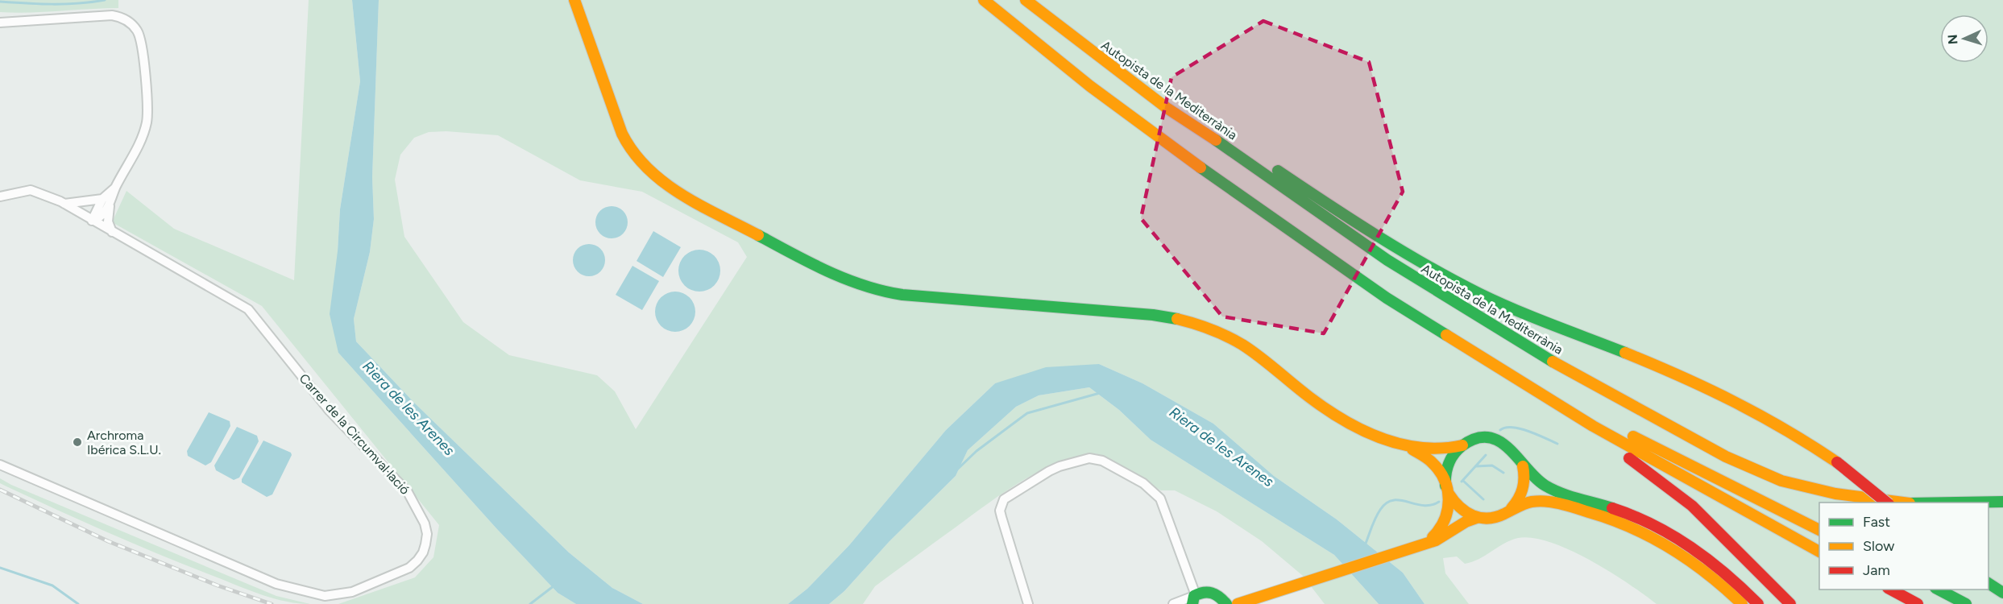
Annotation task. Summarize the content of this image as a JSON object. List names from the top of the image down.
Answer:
{
  "streets": {
    "main road": ["Autopista de la Mediterrània"],
    "street": ["Carrer de la Circumval·lació"]
  },
  "water": ["Riera de les Arenes"],
  "places": ["Archroma Ibérica S.L.U."],
  "legend": ["Fast", "Slow", "Jam"],
  "north": "left"
}
